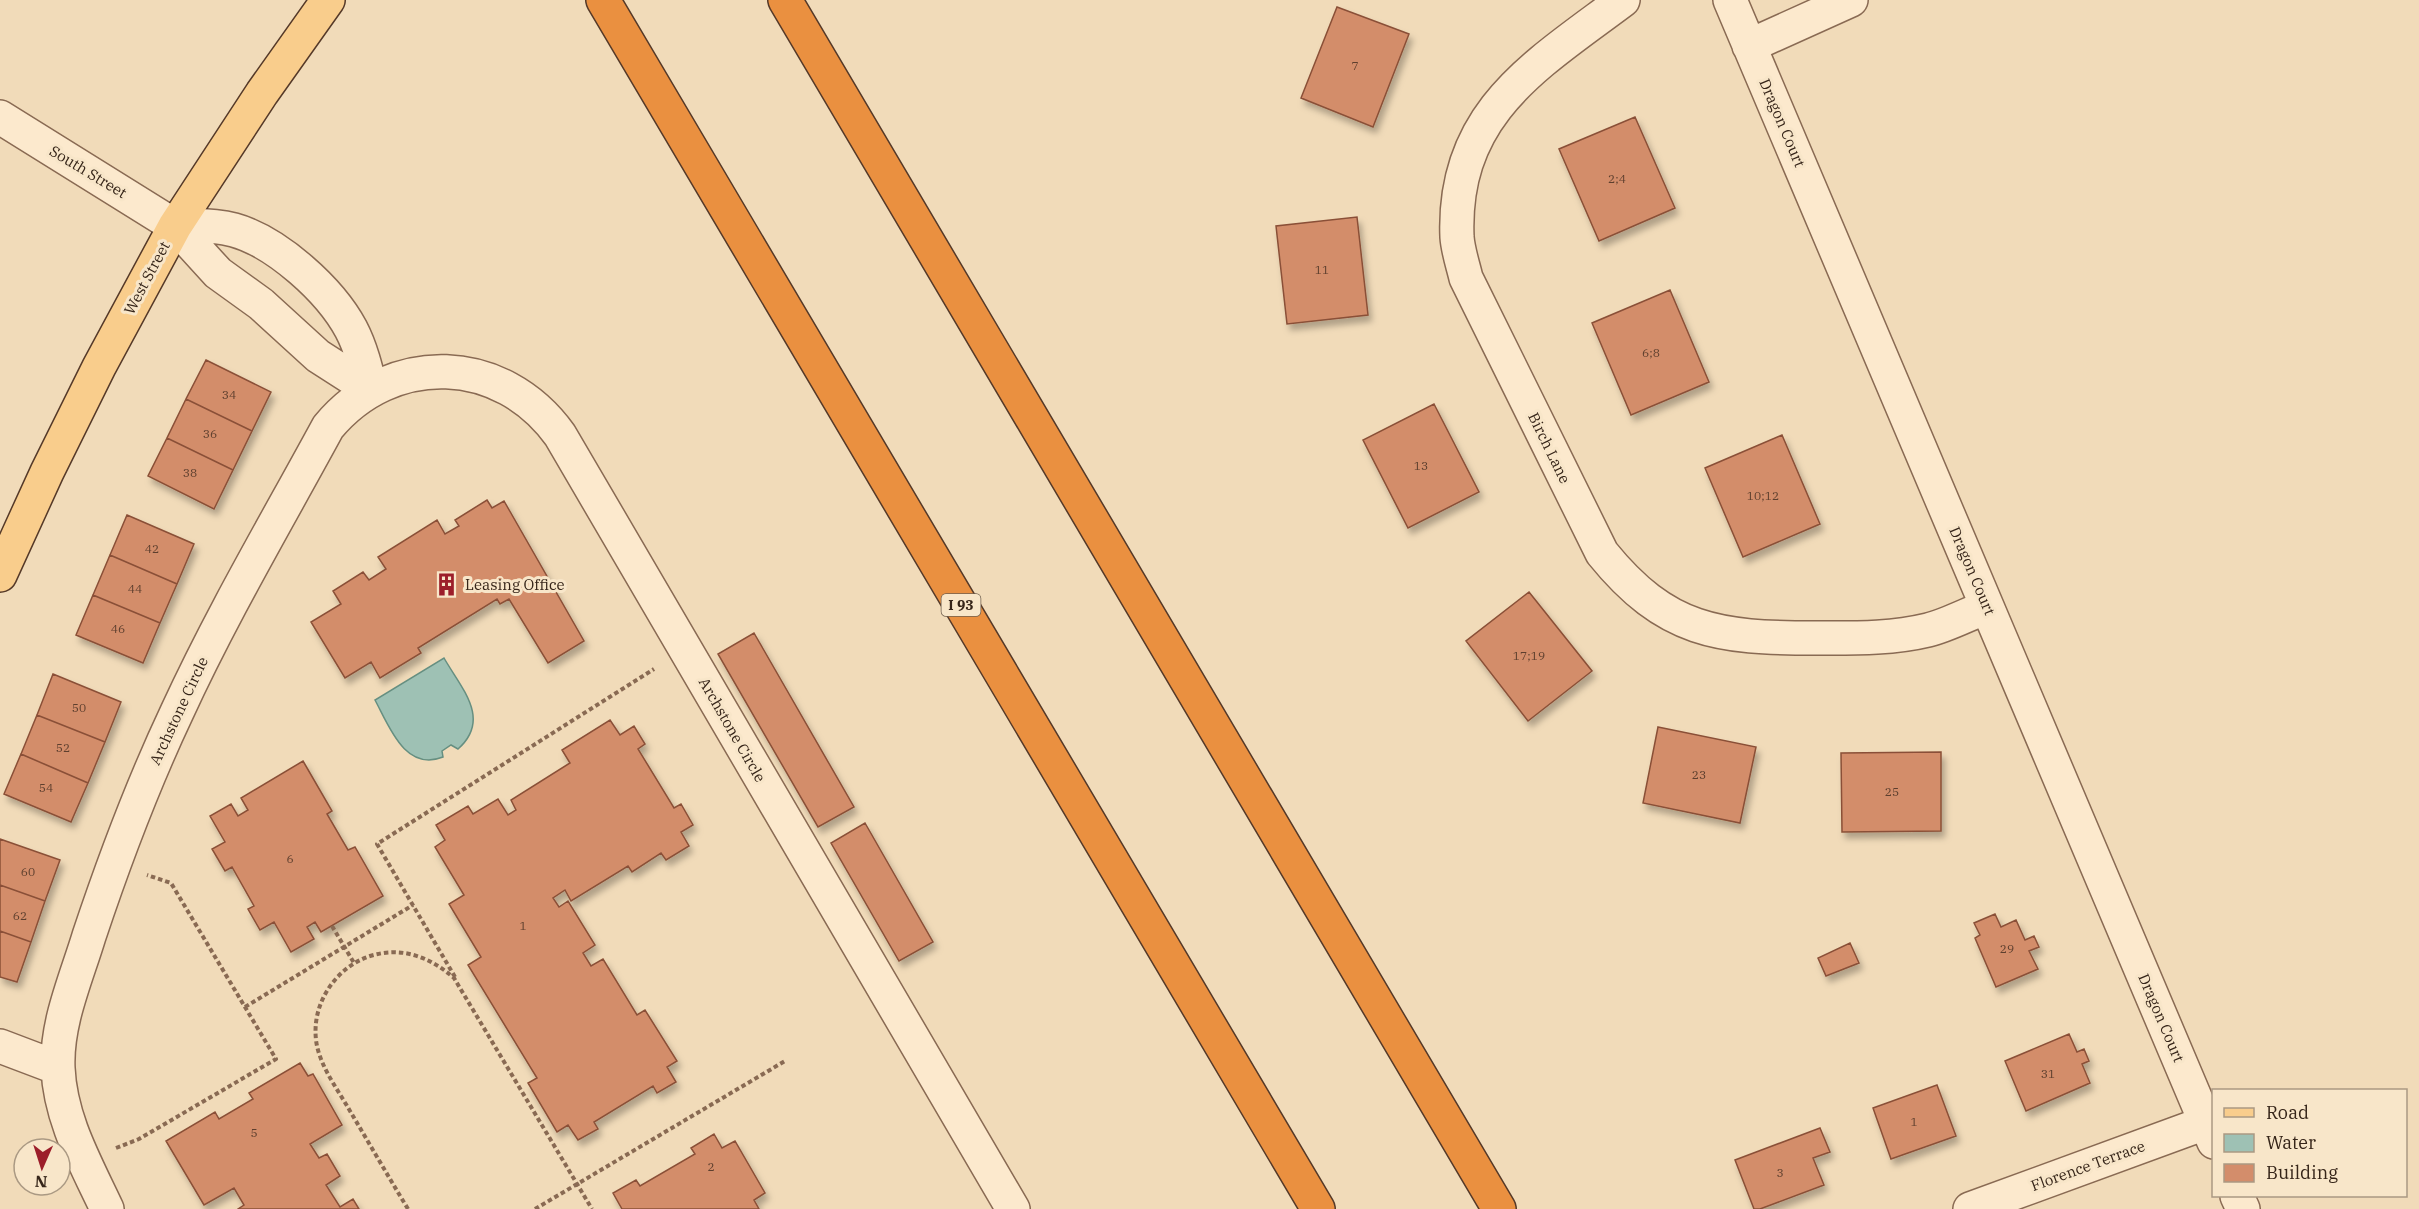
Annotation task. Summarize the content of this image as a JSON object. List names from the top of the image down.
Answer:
{
  "streets": {
    "highway": ["I 93"],
    "main road": ["West Street"],
    "street": [
      "Dragon Court",
      "South Street",
      "Birch Lane",
      "Archstone Circle",
      "Florence Terrace"
    ]
  },
  "crossings": [
    ["Dragon Court", "Birch Lane"],
    ["Dragon Court", "Florence Terrace"],
    ["South Street", "West Street"]
  ],
  "places": {
    "building": ["Leasing Office"]
  },
  "house_numbers": [
    "7",
    "2;4",
    "11",
    "6;8",
    "34",
    "36",
    "13",
    "38",
    "10;12",
    "42",
    "44",
    "46",
    "17;19",
    "50",
    "52",
    "23",
    "54",
    "25",
    "6",
    "60",
    "62",
    "1",
    "29",
    "31",
    "1",
    "5",
    "2",
    "3"
  ],
  "legend": ["Road", "Water", "Building"],
  "north": "bottom"
}
